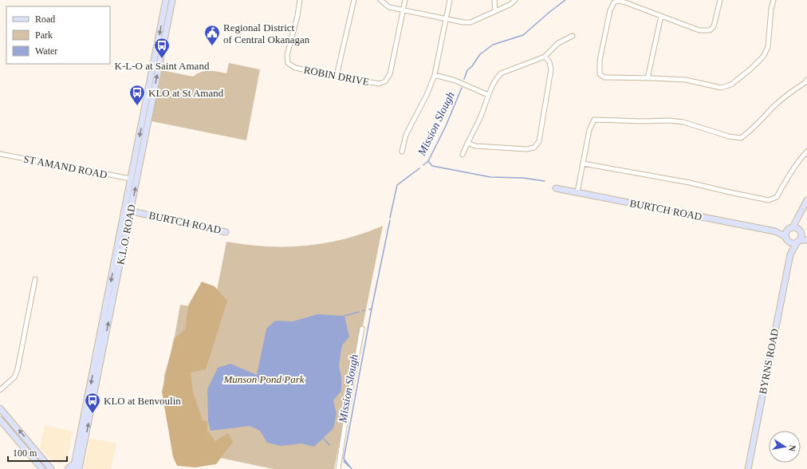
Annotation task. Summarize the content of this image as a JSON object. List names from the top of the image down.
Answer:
{
  "streets": {
    "main road": ["BURTCH ROAD", "K.L.O. ROAD", "BYRNS ROAD"],
    "street": ["ROBIN DRIVE", "ST AMAND ROAD"]
  },
  "crossings": [
    ["ST AMAND ROAD", "K.L.O. ROAD"],
    ["BURTCH ROAD", "K.L.O. ROAD"],
    ["BURTCH ROAD", "BYRNS ROAD"]
  ],
  "water": ["Mission Slough"],
  "parks": ["Munson Pond Park"],
  "places": {
    "public building": ["Regional District of Central Okanagan"],
    "bus stop": ["K-L-O at Saint Amand", "KLO at St Amand", "KLO at Benvoulin"]
  },
  "legend": ["Road", "Park", "Water"],
  "scale_bar": "100 m",
  "north": "right"
}
